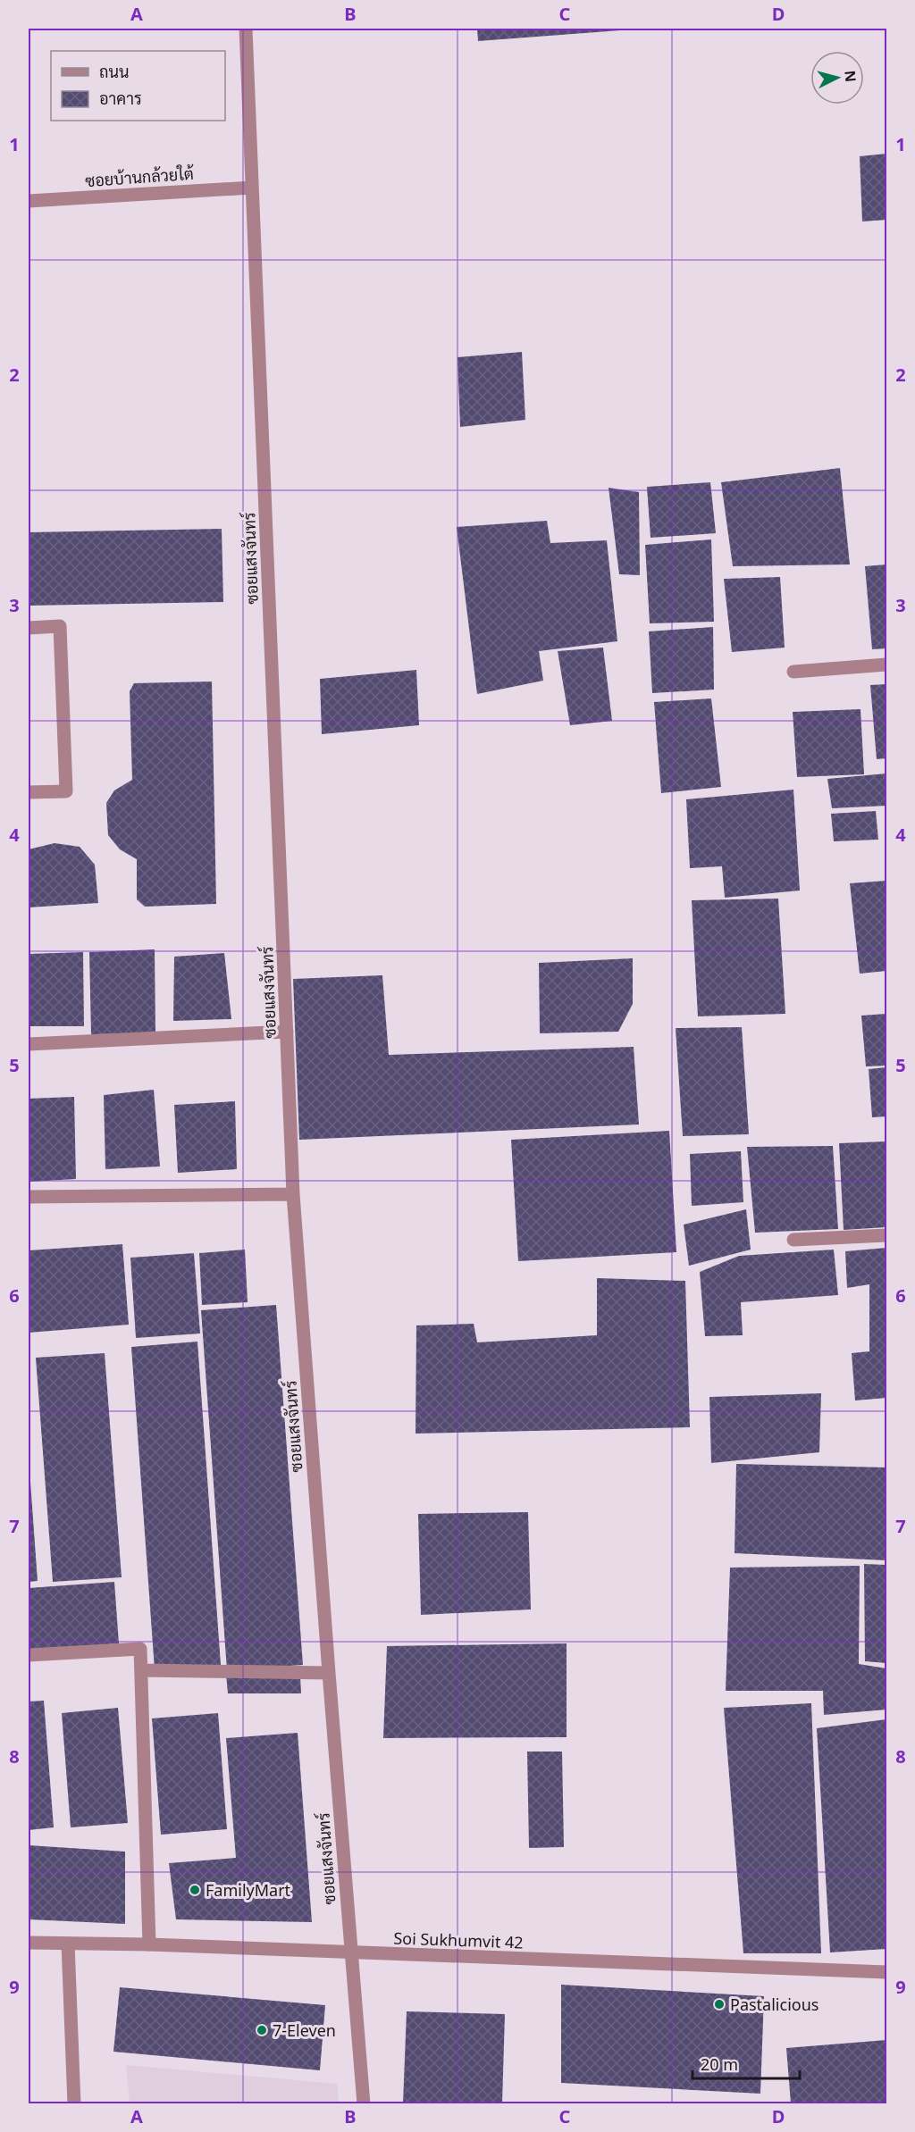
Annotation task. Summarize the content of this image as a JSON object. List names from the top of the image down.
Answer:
{
  "streets": {
    "street": ["ซอยบ้านกล้วยใต้", "ซอยแสงจันทร์", "Soi Sukhumvit 42"]
  },
  "crossings": [
    ["ซอยบ้านกล้วยใต้", "ซอยแสงจันทร์"],
    ["ซอยแสงจันทร์", "Soi Sukhumvit 42"]
  ],
  "places": ["FamilyMart", "Pastalicious", "7-Eleven"],
  "legend": ["ถนน", "อาคาร"],
  "scale_bar": "20 m",
  "north": "right",
  "grid": {
    "columns": [
      "A",
      "B",
      "C",
      "D"
    ],
    "rows": [
      "1",
      "2",
      "3",
      "4",
      "5",
      "6",
      "7",
      "8",
      "9"
    ]
  }
}
